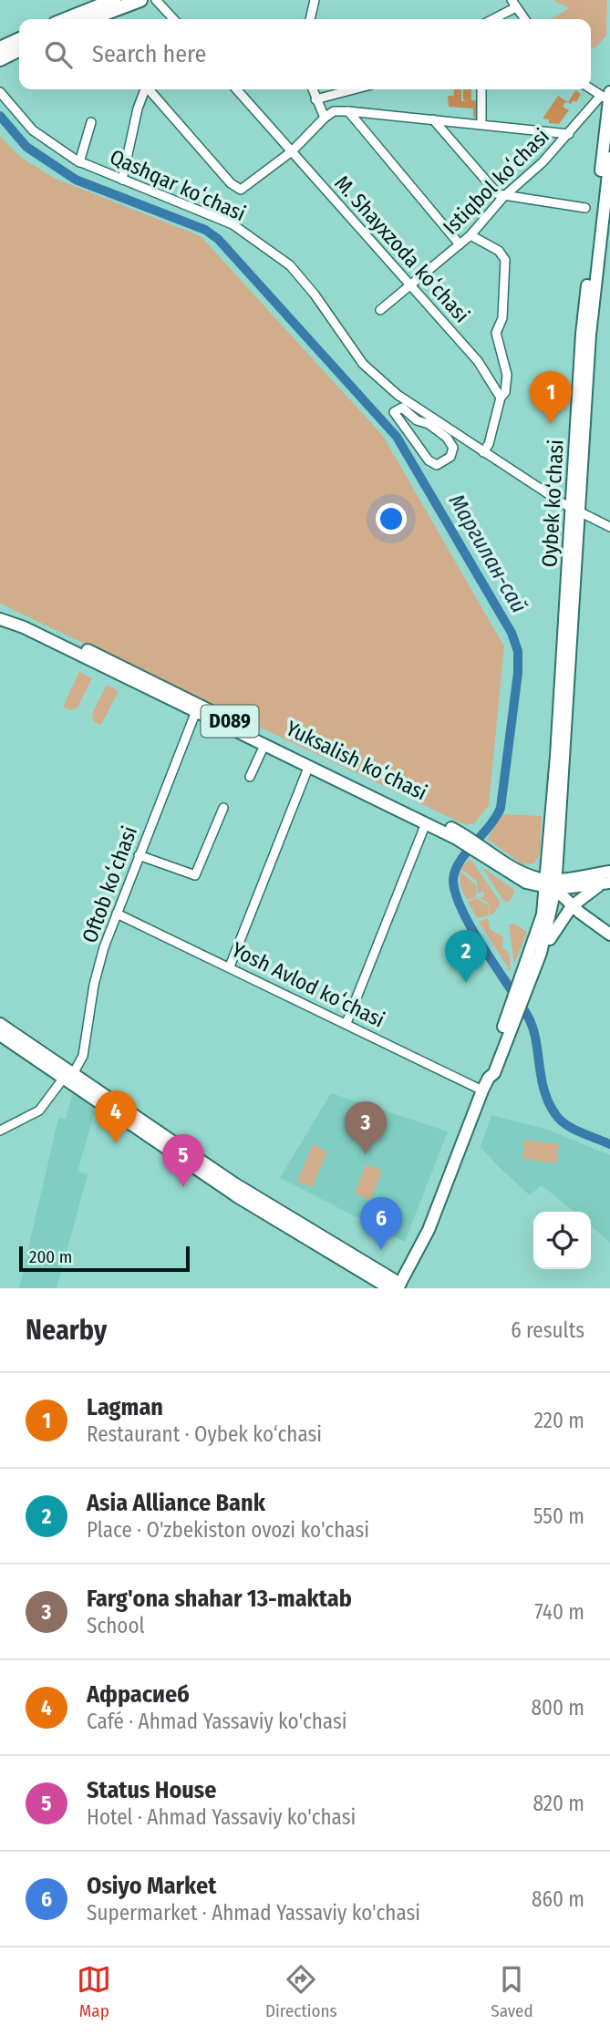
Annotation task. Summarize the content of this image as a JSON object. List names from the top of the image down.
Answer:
{
  "streets": {
    "main road": ["Oybek ko‘chasi", "D089", "Yuksalish koʻchasi"],
    "street": [
      "Istiqbol koʻchasi",
      "Qashqar koʻchasi",
      "M. Shayxzoda koʻchasi",
      "Oftob koʻchasi",
      "Yosh Avlod koʻchasi"
    ]
  },
  "crossings": [
    ["Istiqbol koʻchasi", "M. Shayxzoda koʻchasi"],
    ["Istiqbol koʻchasi", "Oybek ko‘chasi"],
    ["Qashqar koʻchasi", "Oybek ko‘chasi"],
    ["Oybek ko‘chasi", "Yuksalish koʻchasi"],
    ["Yuksalish koʻchasi", "Oftob koʻchasi"],
    ["Oftob koʻchasi", "Yosh Avlod koʻchasi"]
  ],
  "water": ["Маргилан-сай"],
  "scale_bar": "200 m",
  "page": {
    "search": "Search here",
    "pins": [
      "1",
      "2",
      "4",
      "3",
      "5",
      "6"
    ],
    "scale": "200 m",
    "heading": ["Nearby", "6 results"],
    "list": [
      {
        "mark": "1",
        "name": "Lagman",
        "note": "Restaurant · Oybek ko‘chasi",
        "value": "220 m"
      },
      {
        "mark": "2",
        "name": "Asia Alliance Bank",
        "note": "Place · O'zbekiston ovozi ko'chasi",
        "value": "550 m"
      },
      {
        "mark": "3",
        "name": "Farg'ona shahar 13-maktab",
        "note": "School",
        "value": "740 m"
      },
      {
        "mark": "4",
        "name": "Афрасиеб",
        "note": "Café · Ahmad Yassaviy ko'chasi",
        "value": "800 m"
      },
      {
        "mark": "5",
        "name": "Status House",
        "note": "Hotel · Ahmad Yassaviy ko'chasi",
        "value": "820 m"
      },
      {
        "mark": "6",
        "name": "Osiyo Market",
        "note": "Supermarket · Ahmad Yassaviy ko'chasi",
        "value": "860 m"
      }
    ],
    "nav": ["Map", "Directions", "Saved"]
  }
}
